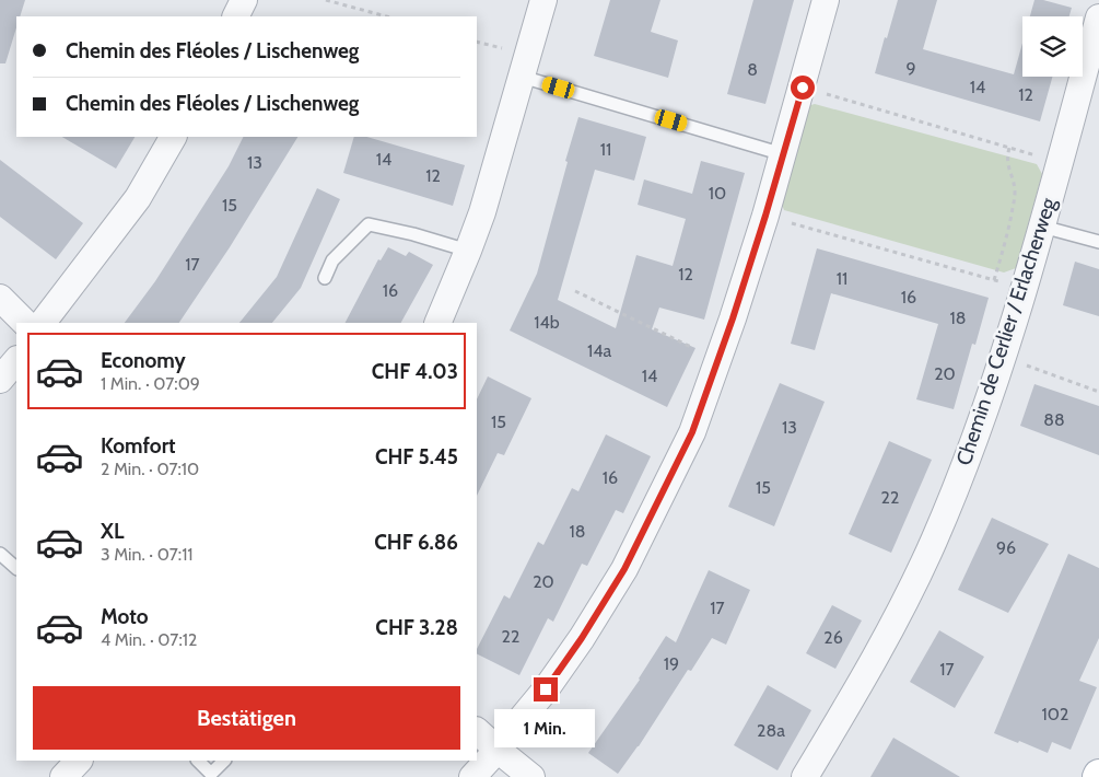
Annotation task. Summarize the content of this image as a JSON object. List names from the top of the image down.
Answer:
{
  "streets": {
    "street": ["Chemin de Cerlier / Erlacherweg"]
  },
  "house_numbers": [
    "9",
    "8",
    "14",
    "12",
    "11",
    "14",
    "13",
    "12",
    "10",
    "15",
    "17",
    "12",
    "11",
    "16",
    "16",
    "18",
    "14b",
    "14a",
    "20",
    "14",
    "88",
    "15",
    "13",
    "16",
    "15",
    "22",
    "18",
    "96",
    "20",
    "17",
    "22",
    "26",
    "19",
    "17",
    "102",
    "28a"
  ],
  "page": {
    "banner": ["Chemin des Fléoles / Lischenweg", "Chemin des Fléoles / Lischenweg"],
    "list": [
      {
        "name": "Economy",
        "note": "1 Min. · 07:09",
        "value": "CHF 4.03"
      },
      {
        "name": "Komfort",
        "note": "2 Min. · 07:10",
        "value": "CHF 5.45"
      },
      {
        "name": "XL",
        "note": "3 Min. · 07:11",
        "value": "CHF 6.86"
      },
      {
        "name": "Moto",
        "note": "4 Min. · 07:12",
        "value": "CHF 3.28"
      }
    ],
    "buttons": "Bestätigen",
    "bubble": "1 Min."
  }
}
